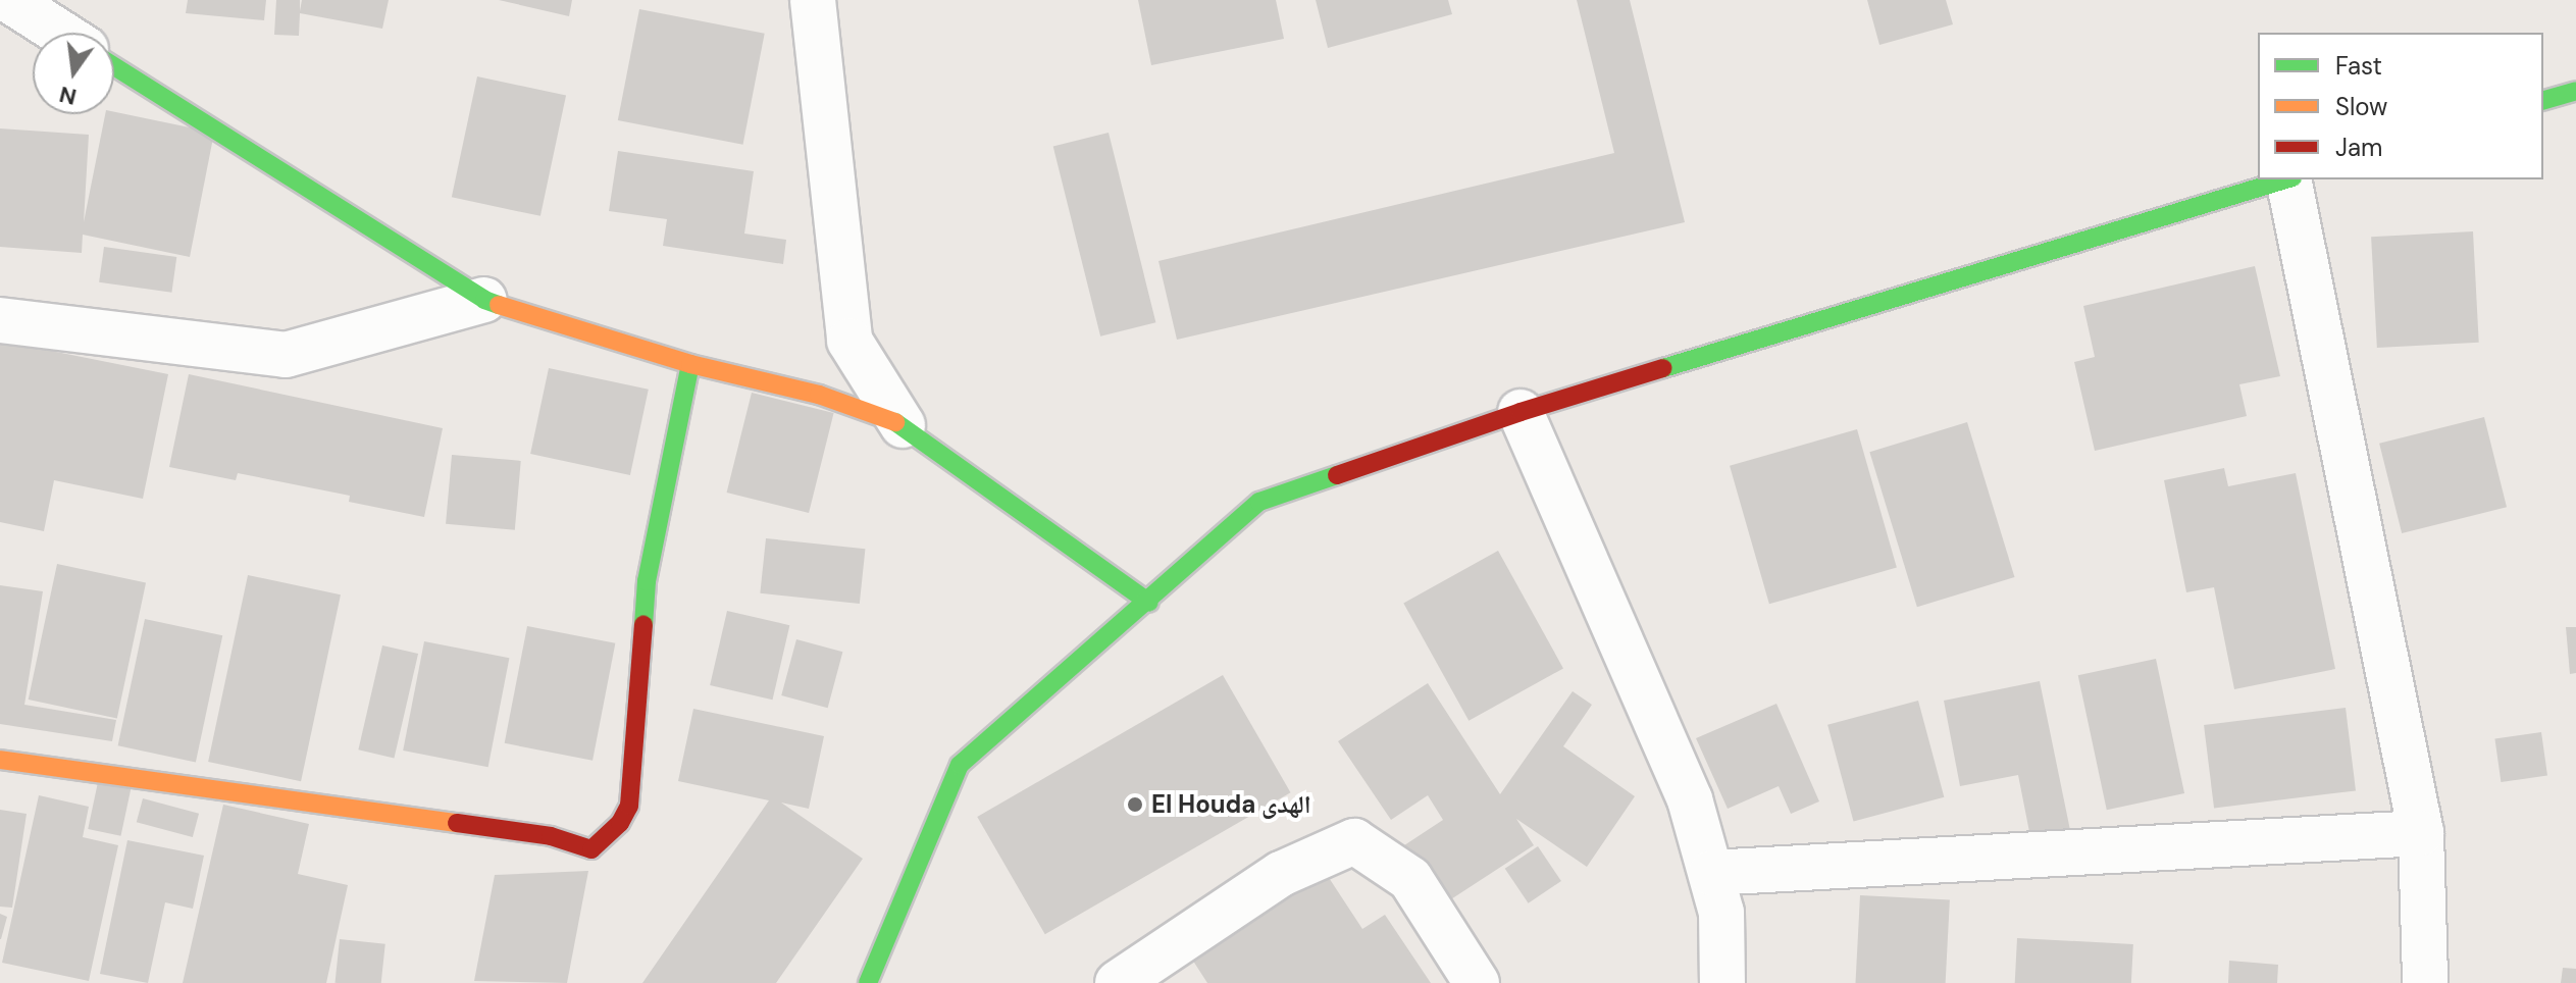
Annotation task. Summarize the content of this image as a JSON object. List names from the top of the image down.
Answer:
{
  "places": ["El Houda الهدى"],
  "legend": ["Fast", "Slow", "Jam"],
  "north": "bottom"
}
